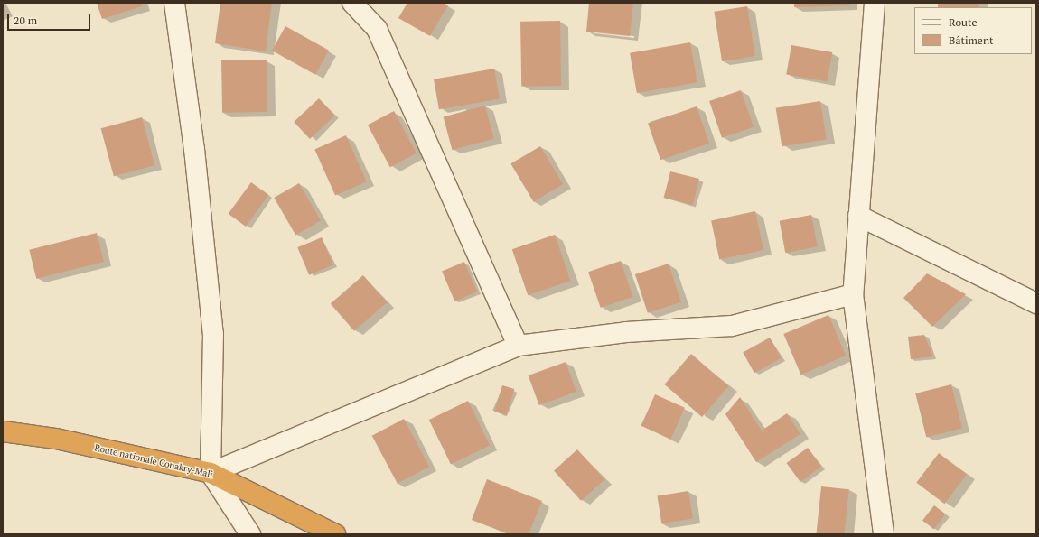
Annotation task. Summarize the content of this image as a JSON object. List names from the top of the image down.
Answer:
{
  "streets": {
    "highway": ["Route nationale Conakry-Mali"]
  },
  "legend": ["Route", "Bâtiment"],
  "scale_bar": "20 m"
}
